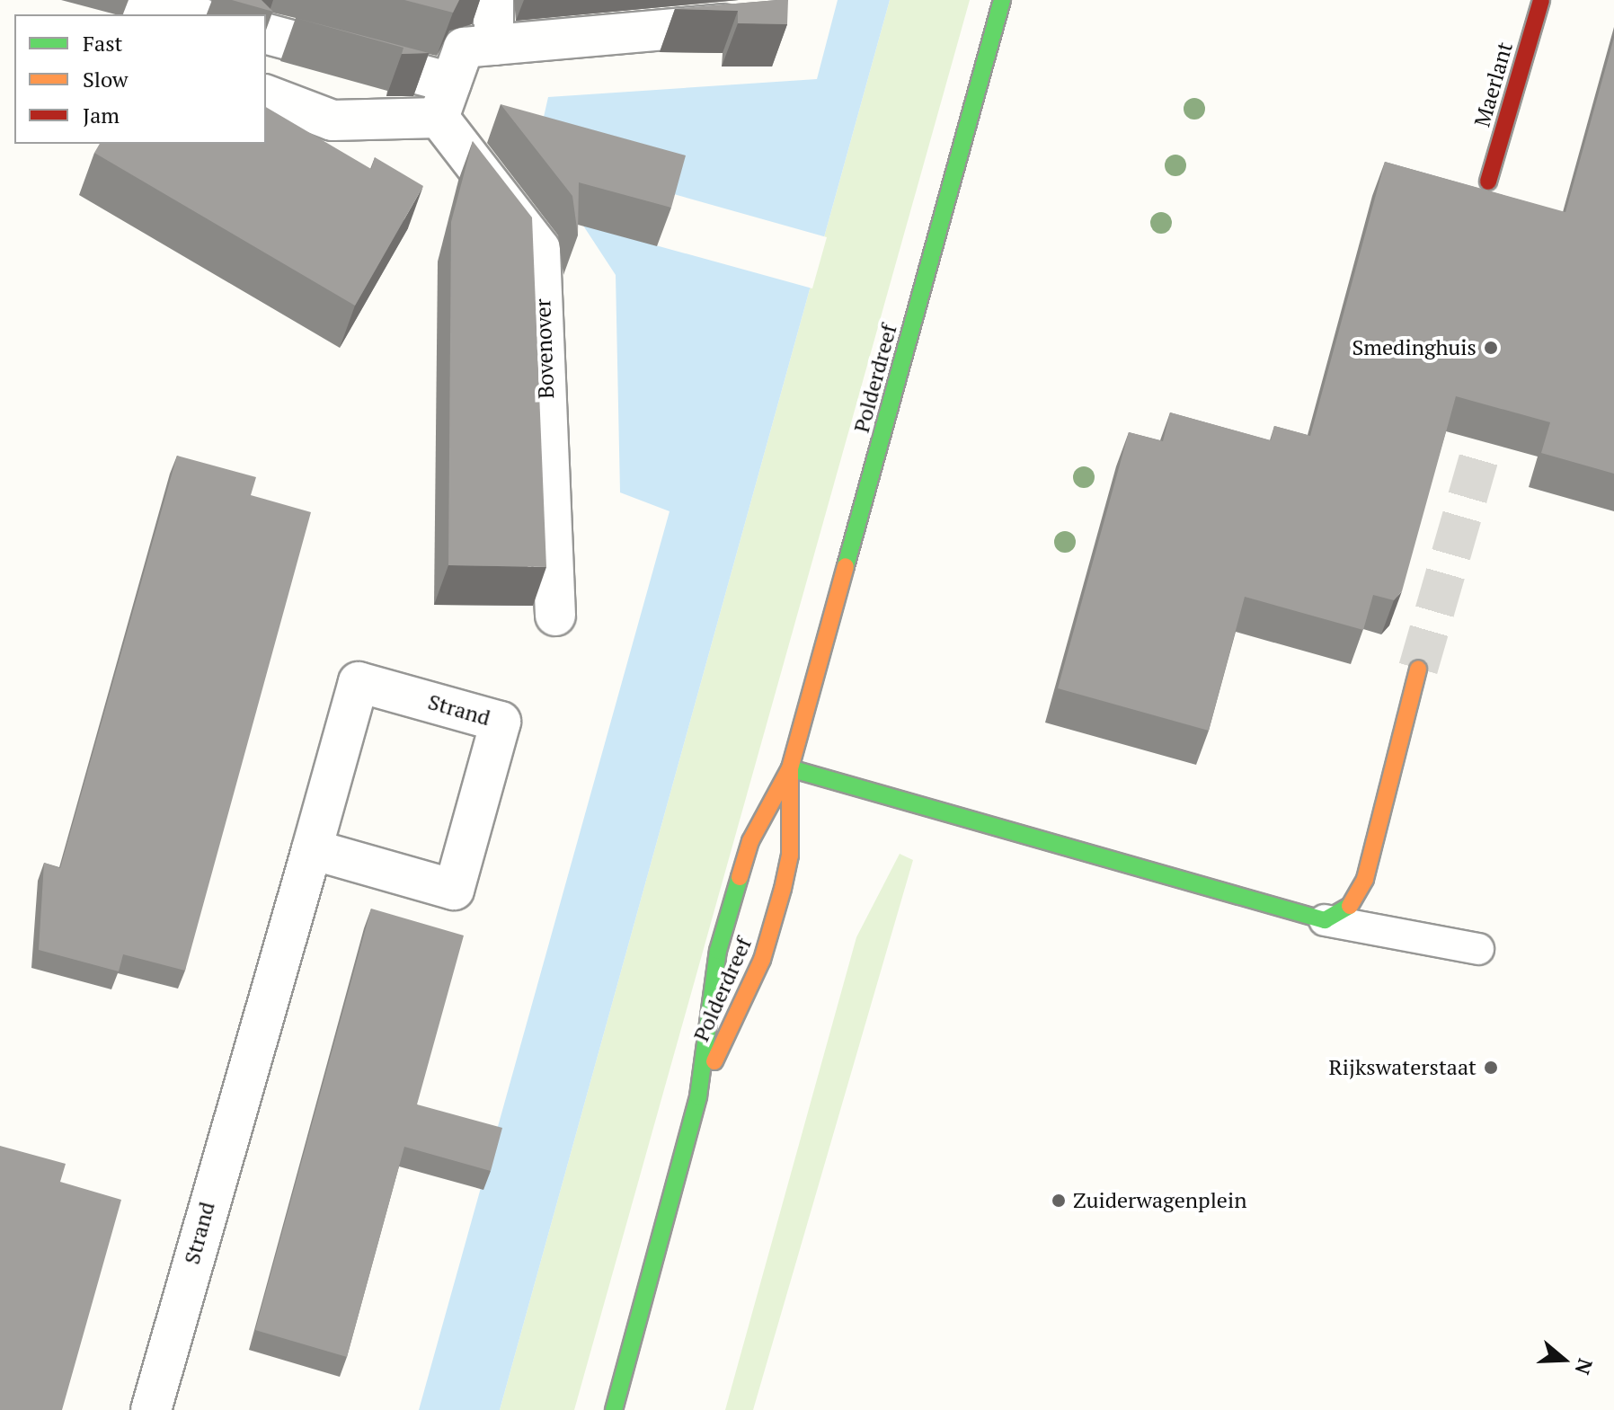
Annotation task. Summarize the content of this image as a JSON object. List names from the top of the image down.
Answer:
{
  "streets": {
    "street": [
      "Maerlant",
      "Bovenover",
      "Polderdreef",
      "Strand"
    ]
  },
  "places": ["Smedinghuis", "Rijkswaterstaat", "Zuiderwagenplein"],
  "legend": ["Fast", "Slow", "Jam"],
  "north": "right"
}
